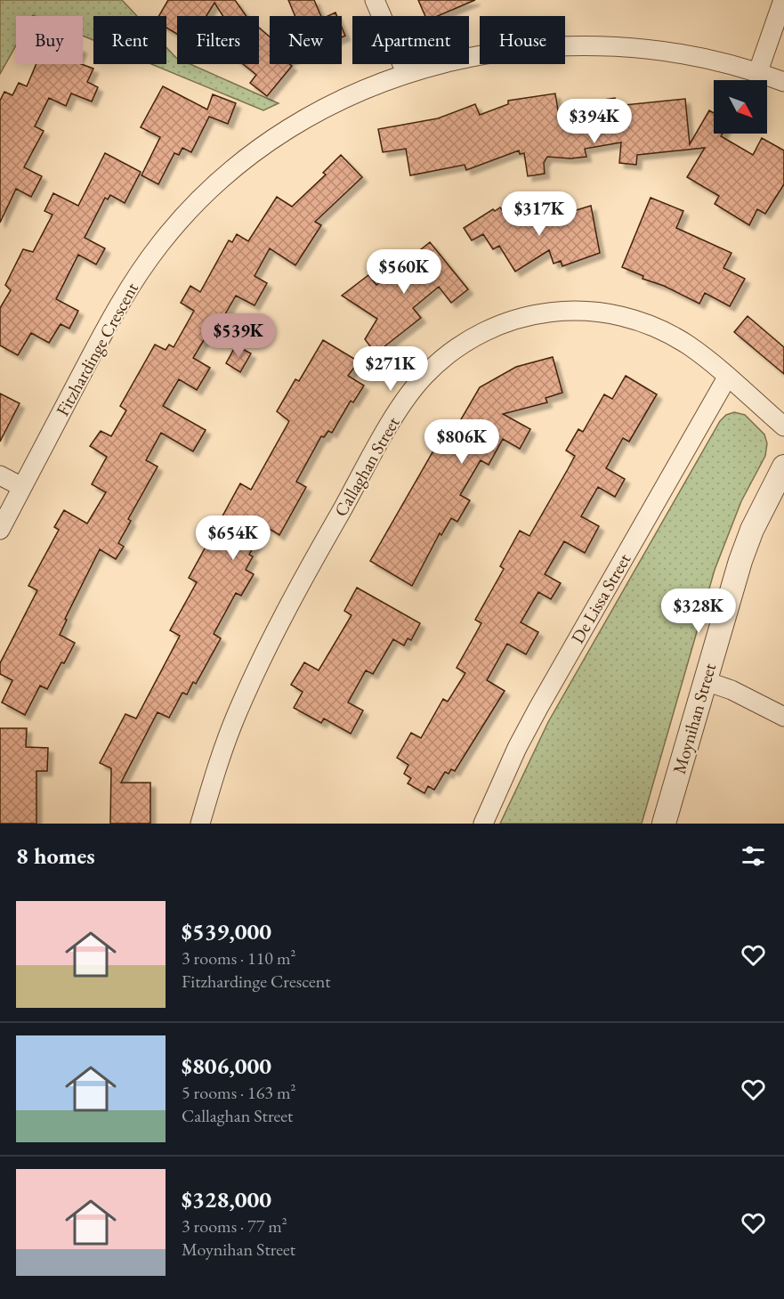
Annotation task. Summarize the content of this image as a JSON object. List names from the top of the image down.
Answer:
{
  "streets": {
    "street": [
      "Fitzhardinge Crescent",
      "Callaghan Street",
      "De Lissa Street",
      "Moynihan Street"
    ]
  },
  "crossings": [
    ["Callaghan Street", "De Lissa Street"]
  ],
  "north": "bottom right",
  "page": {
    "chip": [
      "Buy",
      "Rent",
      "Filters",
      "New",
      "Apartment",
      "House"
    ],
    "price": [
      "$394K",
      "$317K",
      "$560K",
      "$539K",
      "$271K",
      "$806K",
      "$654K",
      "$328K"
    ],
    "heading": "8 homes",
    "list": [
      {
        "name": "$539,000",
        "note": "3 rooms · 110 m² · Fitzhardinge Crescent"
      },
      {
        "name": "$806,000",
        "note": "5 rooms · 163 m² · Callaghan Street"
      },
      {
        "name": "$328,000",
        "note": "3 rooms · 77 m² · Moynihan Street"
      }
    ]
  }
}
